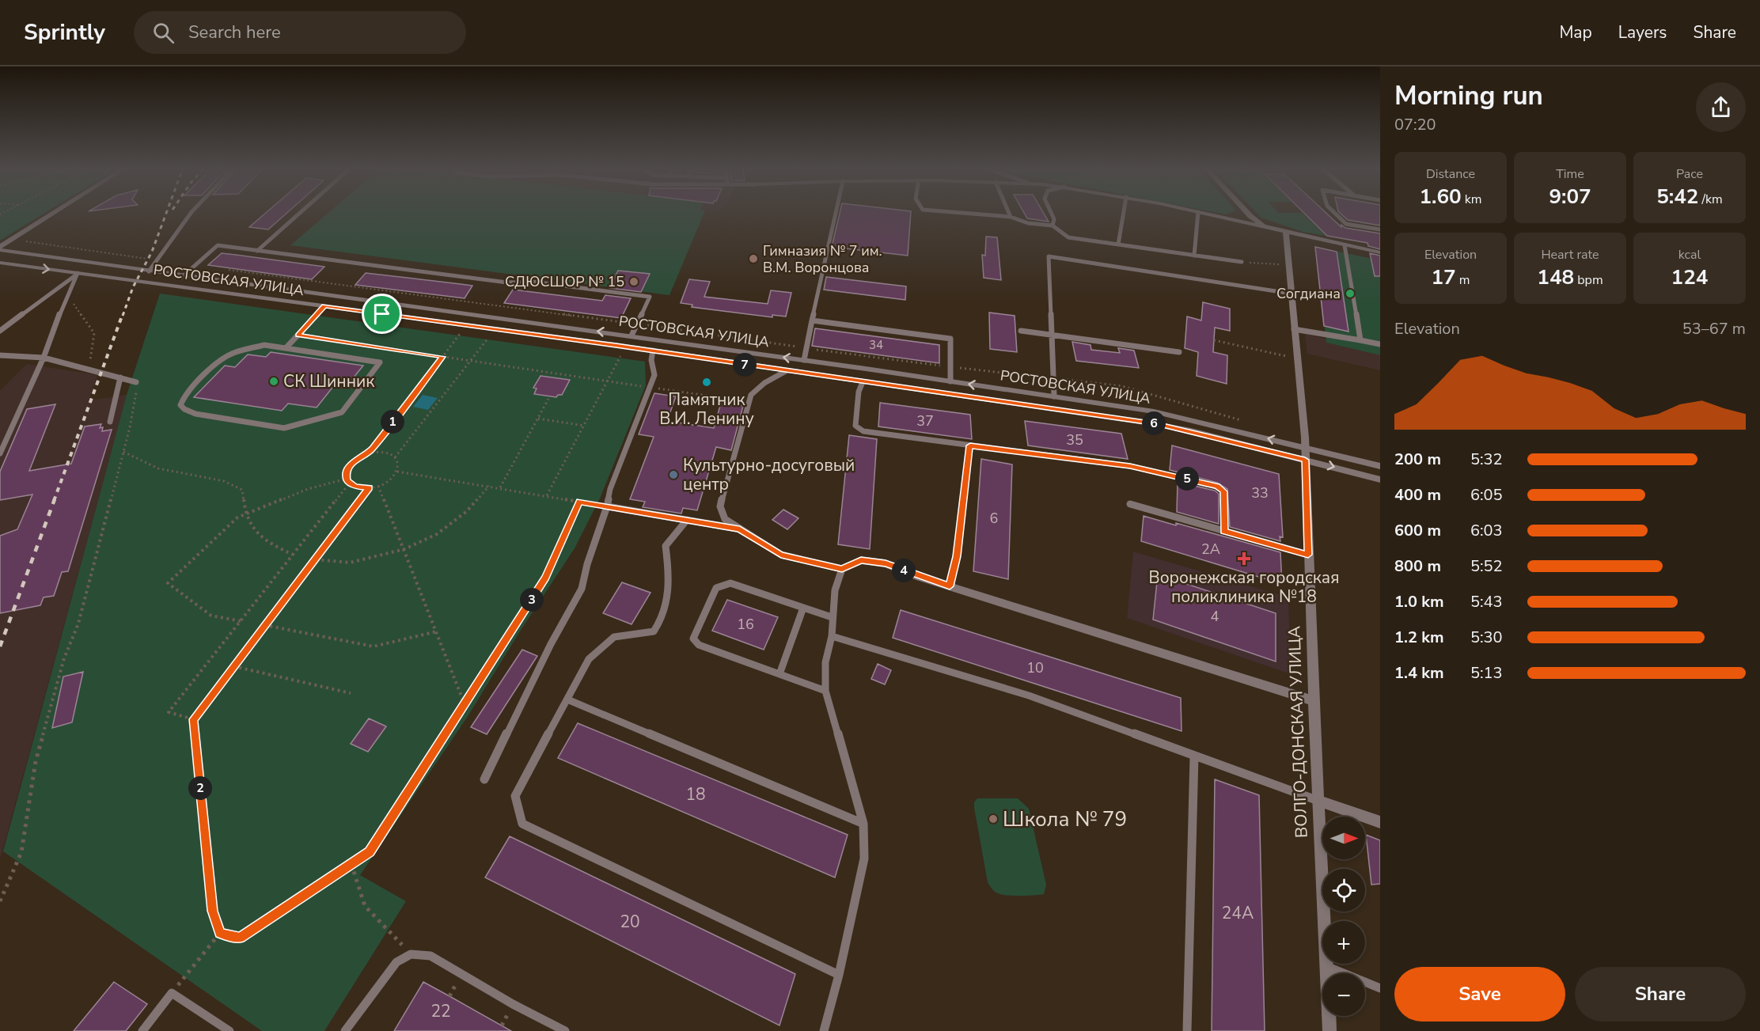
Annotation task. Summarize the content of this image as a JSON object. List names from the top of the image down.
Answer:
{
  "streets": {
    "street": ["РОСТОВСКАЯ УЛИЦА", "ВОЛГО-ДОНСКАЯ УЛИЦА"]
  },
  "crossings": [
    ["РОСТОВСКАЯ УЛИЦА", "ВОЛГО-ДОНСКАЯ УЛИЦА"]
  ],
  "places": {
    "other": [
      "Гимназия № 7 им. В.М. Воронцова",
      "СДЮСШОР № 15",
      "Согдиана",
      "СК Шинник",
      "Памятник В.И. Ленину",
      "Культурно-досуговый центр",
      "Школа № 79"
    ],
    "health": ["Воронежская городская поликлиника №18"]
  },
  "house_numbers": [
    "34",
    "37",
    "35",
    "33",
    "6",
    "2А",
    "4",
    "16",
    "10",
    "18",
    "24А",
    "20",
    "22"
  ],
  "north": "right",
  "page": {
    "header": "Sprintly",
    "search": "Search here",
    "nav": ["Map", "Layers", "Share"],
    "heading": ["Morning run", "07:20"],
    "stats": [
      ["Distance", "1.60 km"],
      ["Time", "9:07"],
      ["Pace", "5:42 /km"],
      ["Elevation", "17 m"],
      ["Heart rate", "148 bpm"],
      ["kcal", "124"]
    ],
    "chart": ["Elevation", "53–67 m"],
    "pins": [
      "7",
      "1",
      "6",
      "5",
      "4",
      "3",
      "2"
    ],
    "list": [
      {
        "name": "200 m",
        "note": "5:32"
      },
      {
        "name": "400 m",
        "note": "6:05"
      },
      {
        "name": "600 m",
        "note": "6:03"
      },
      {
        "name": "800 m",
        "note": "5:52"
      },
      {
        "name": "1.0 km",
        "note": "5:43"
      },
      {
        "name": "1.2 km",
        "note": "5:30"
      },
      {
        "name": "1.4 km",
        "note": "5:13"
      }
    ],
    "map_buttons": ["+", "−"],
    "buttons": ["Save", "Share"]
  }
}
